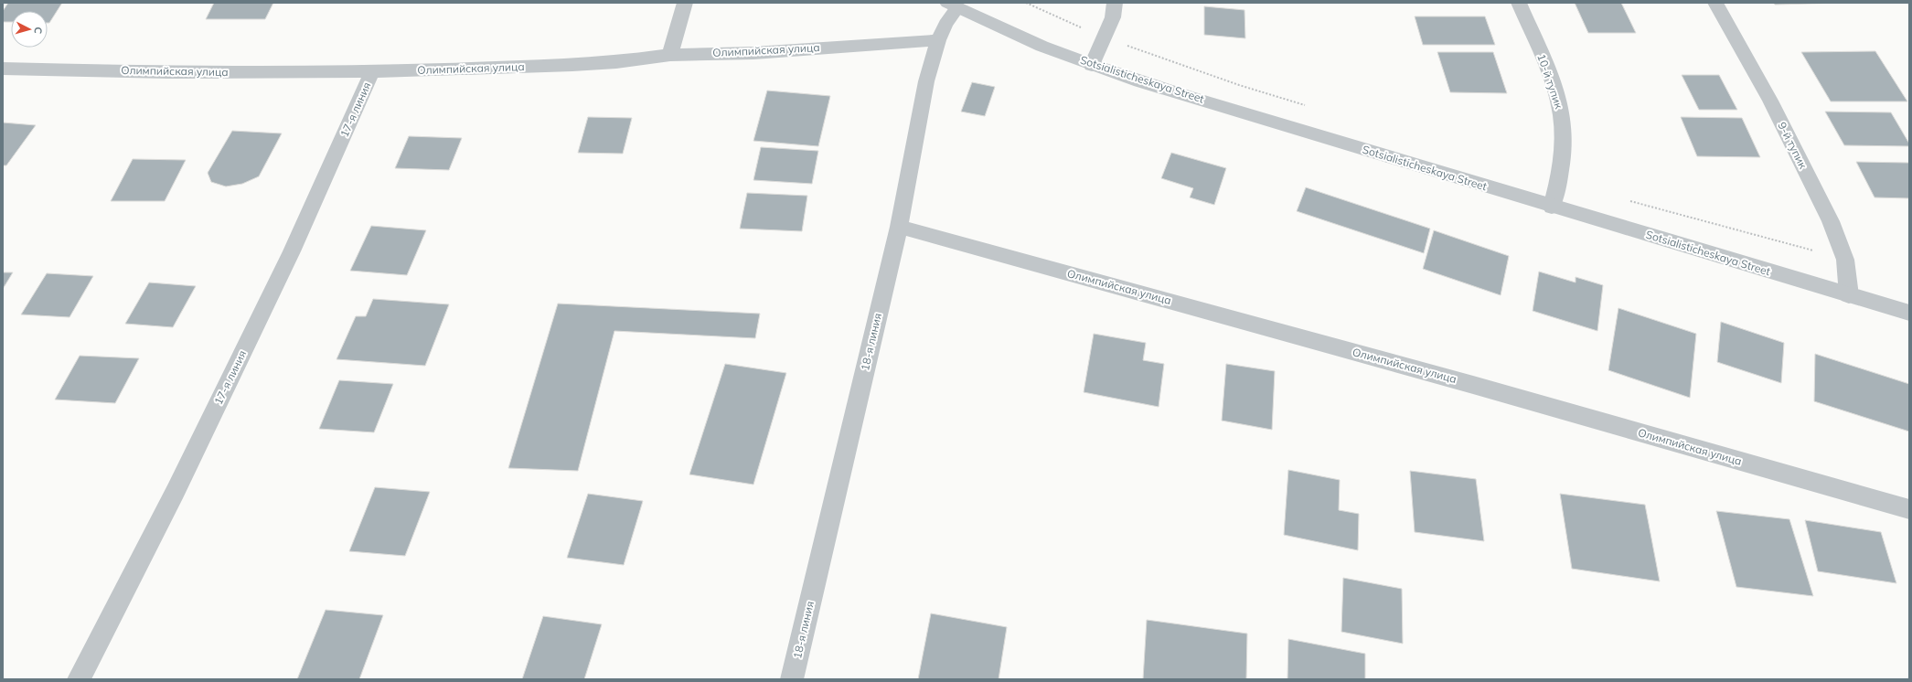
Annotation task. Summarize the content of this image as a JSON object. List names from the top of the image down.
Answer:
{
  "streets": {
    "street": [
      "Олимпийская улица",
      "Sotsialisticheskaya Street",
      "10-й тупик",
      "17-я линия",
      "9-й тупик",
      "18-я линия"
    ]
  },
  "crossings": [
    ["Олимпийская улица", "17-я линия"],
    ["Олимпийская улица", "18-я линия"],
    ["Sotsialisticheskaya Street", "10-й тупик"],
    ["Sotsialisticheskaya Street", "9-й тупик"],
    ["Sotsialisticheskaya Street", "18-я линия"]
  ],
  "north": "right"
}
